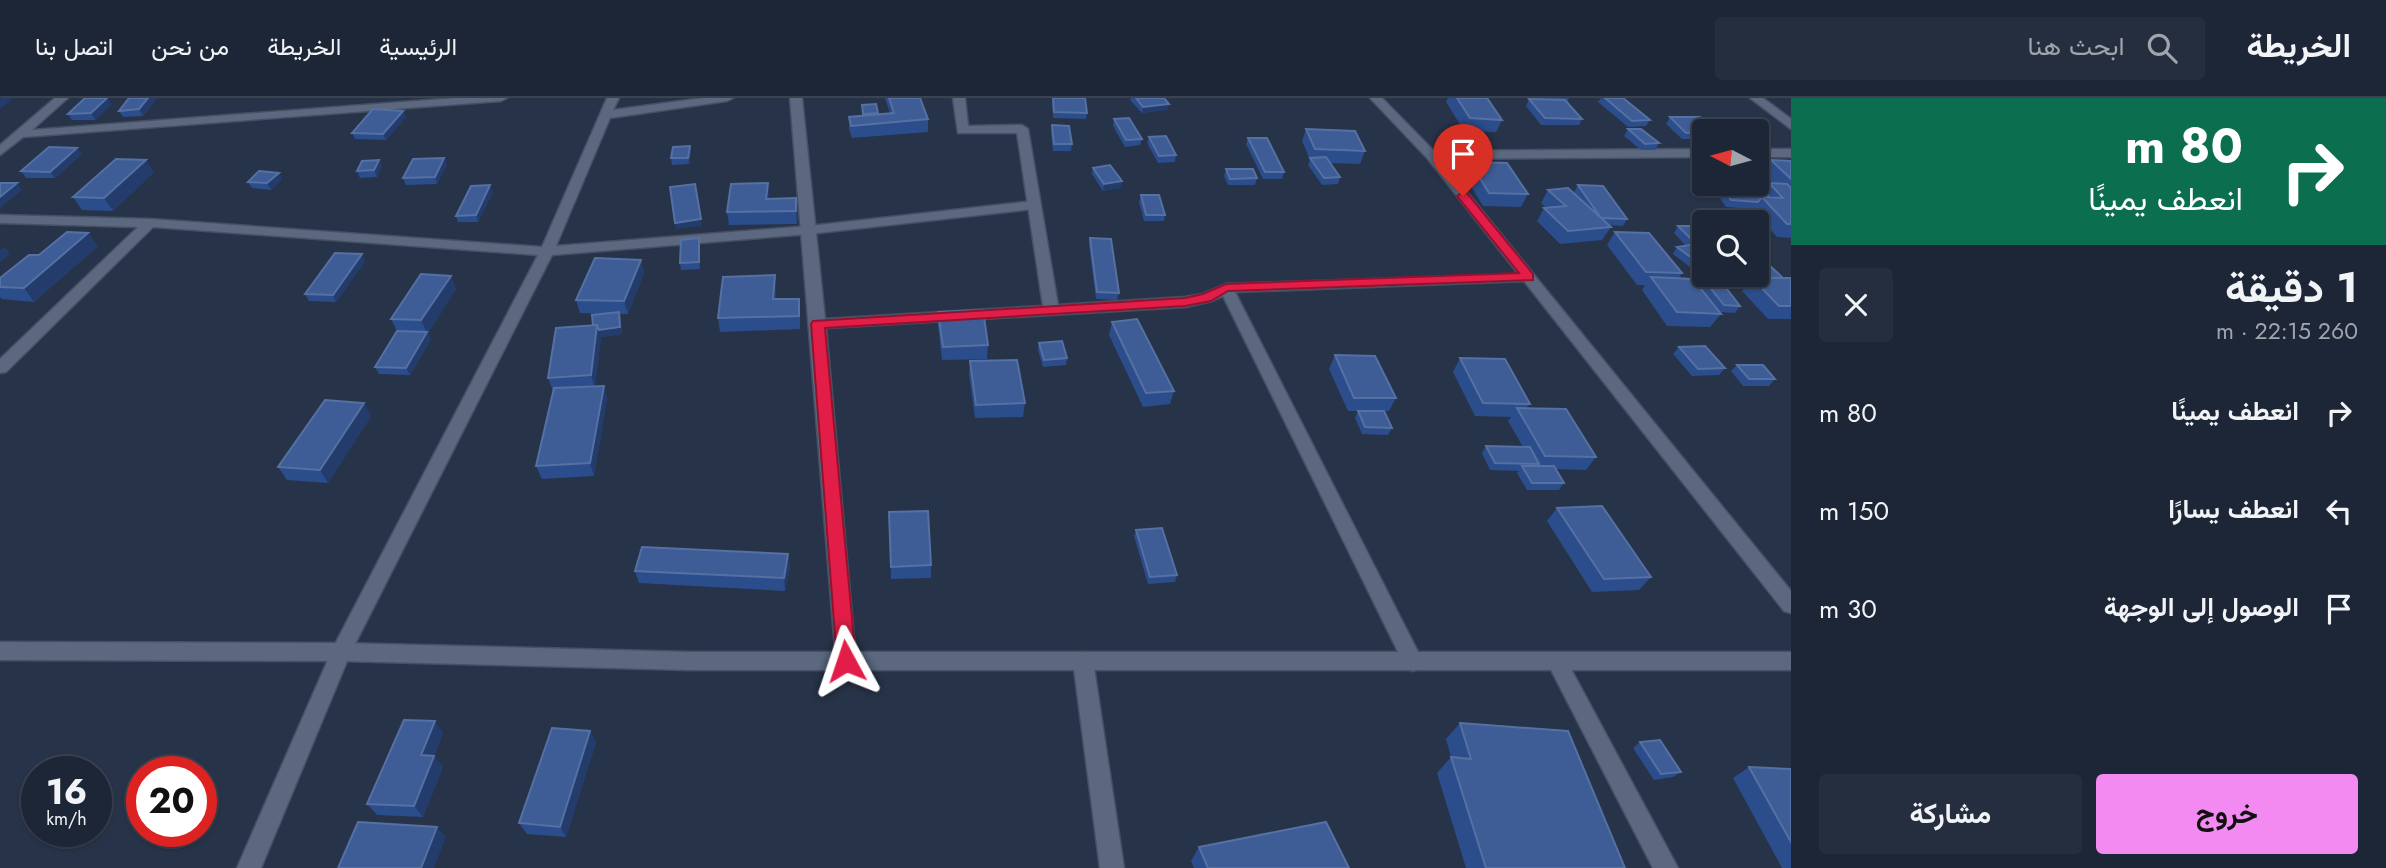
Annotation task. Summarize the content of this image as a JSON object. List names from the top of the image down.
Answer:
{
  "north": "left",
  "page": {
    "header": "الخريطة",
    "search": "ابحث هنا",
    "nav": [
      "الرئيسية",
      "الخريطة",
      "من نحن",
      "اتصل بنا"
    ],
    "turn": ["80 m", "انعطف يمينًا"],
    "heading": ["1 دقيقة", "260 m · 22:15"],
    "list": [
      {
        "name": "انعطف يمينًا",
        "value": "80 m"
      },
      {
        "name": "انعطف يسارًا",
        "value": "150 m"
      },
      {
        "name": "الوصول إلى الوجهة",
        "value": "30 m"
      }
    ],
    "speed": "16 km/h",
    "limit": "20",
    "buttons": ["خروج", "مشاركة"]
  }
}
